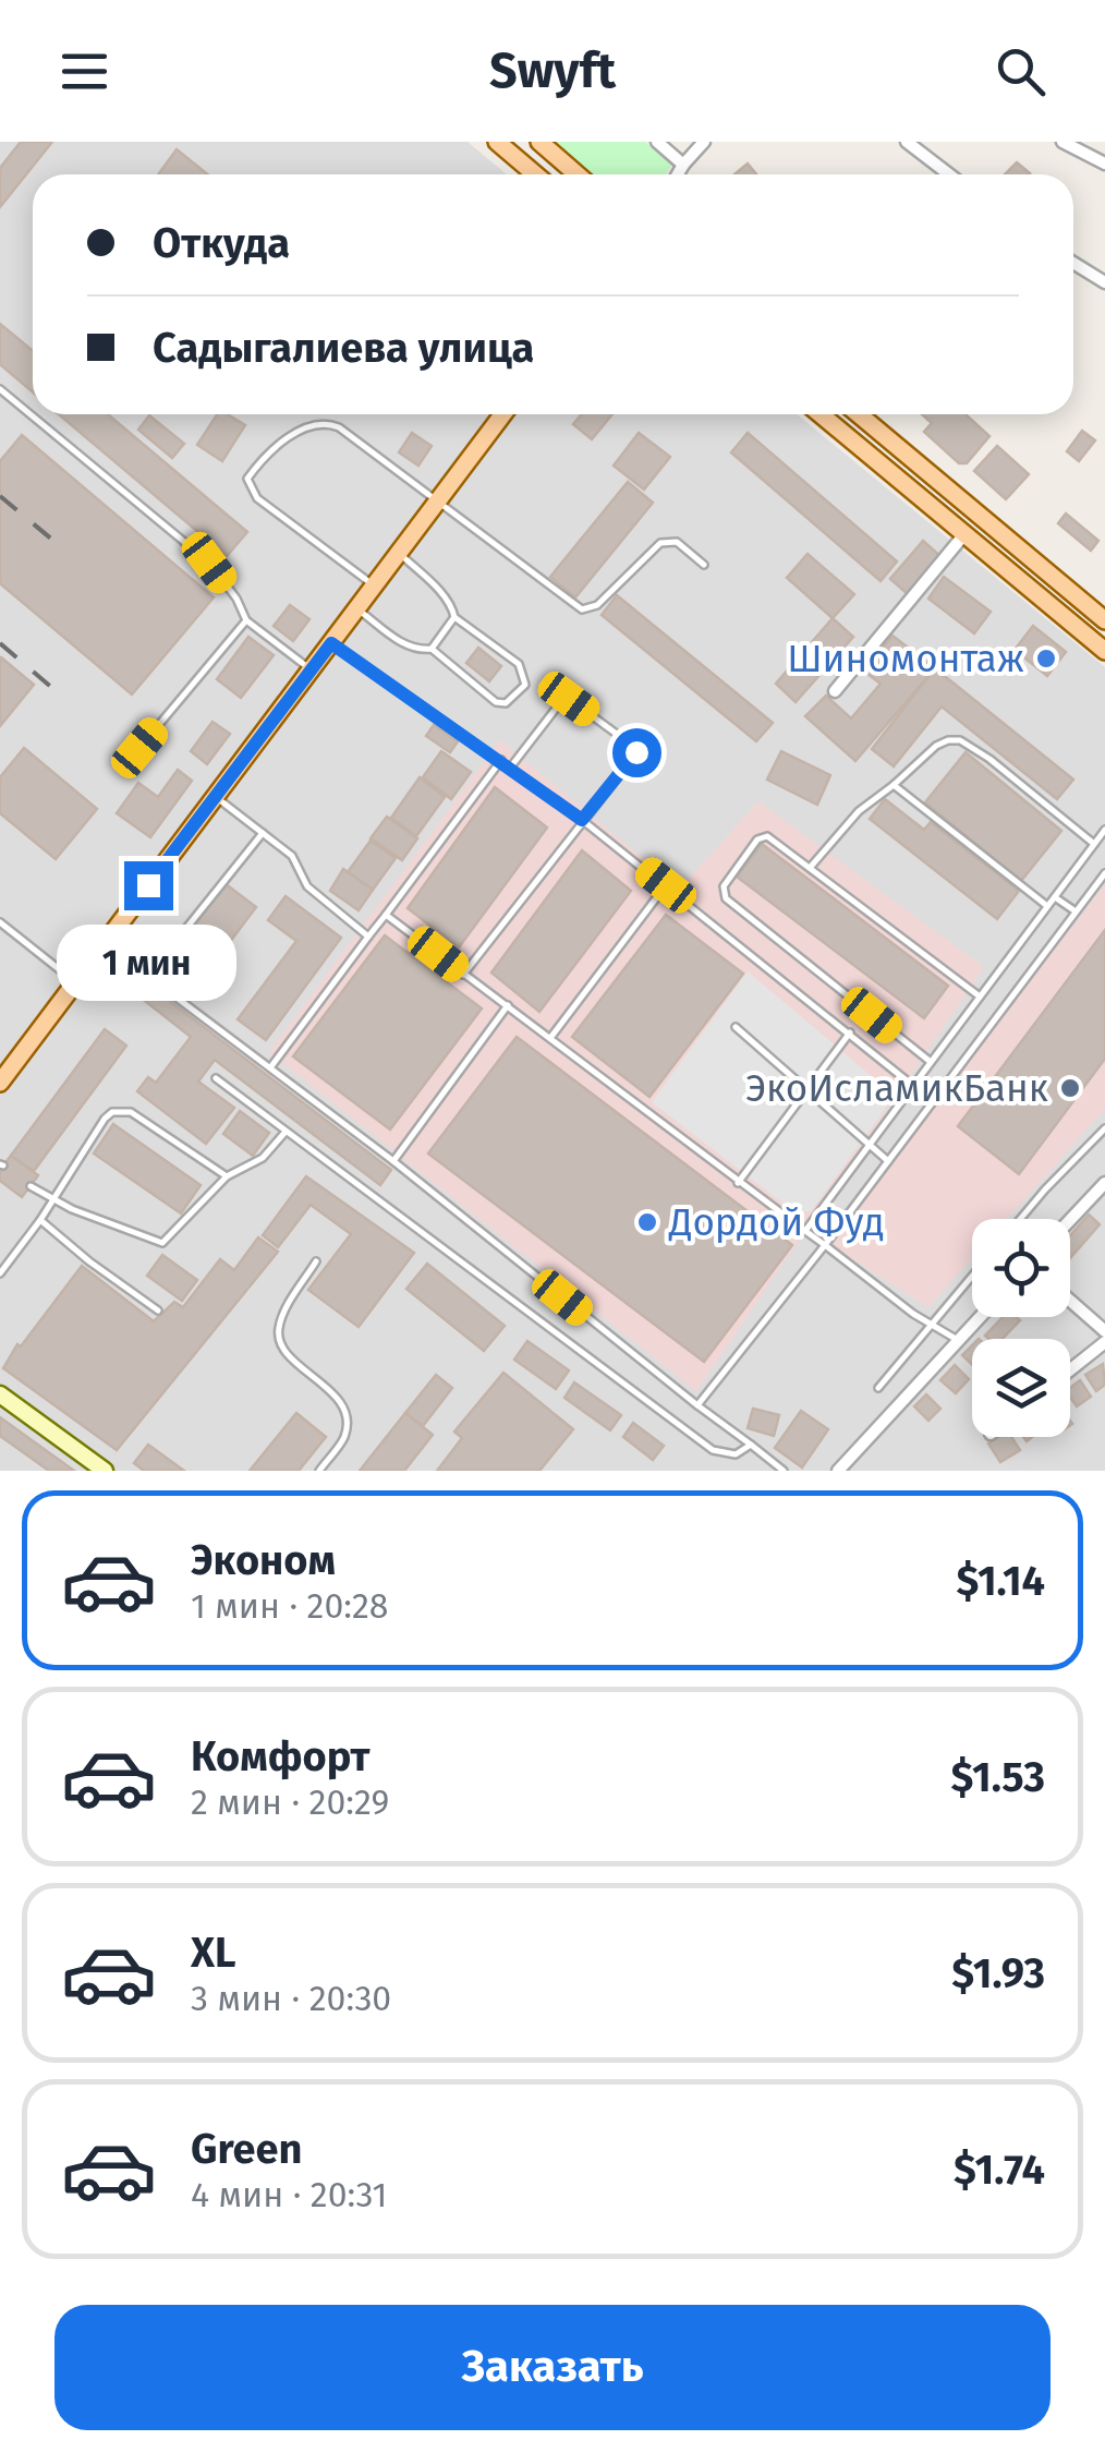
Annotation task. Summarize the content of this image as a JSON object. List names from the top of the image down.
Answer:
{
  "places": ["Шиномонтаж", "ЭкоИсламикБанк", "Дордой Фуд"],
  "page": {
    "header": "Swyft",
    "banner": ["Откуда", "Садыгалиева улица"],
    "bubble": "1 мин",
    "list": [
      {
        "name": "Эконом",
        "note": "1 мин · 20:28",
        "value": "$1.14"
      },
      {
        "name": "Комфорт",
        "note": "2 мин · 20:29",
        "value": "$1.53"
      },
      {
        "name": "XL",
        "note": "3 мин · 20:30",
        "value": "$1.93"
      },
      {
        "name": "Green",
        "note": "4 мин · 20:31",
        "value": "$1.74"
      }
    ],
    "buttons": "Заказать"
  }
}
